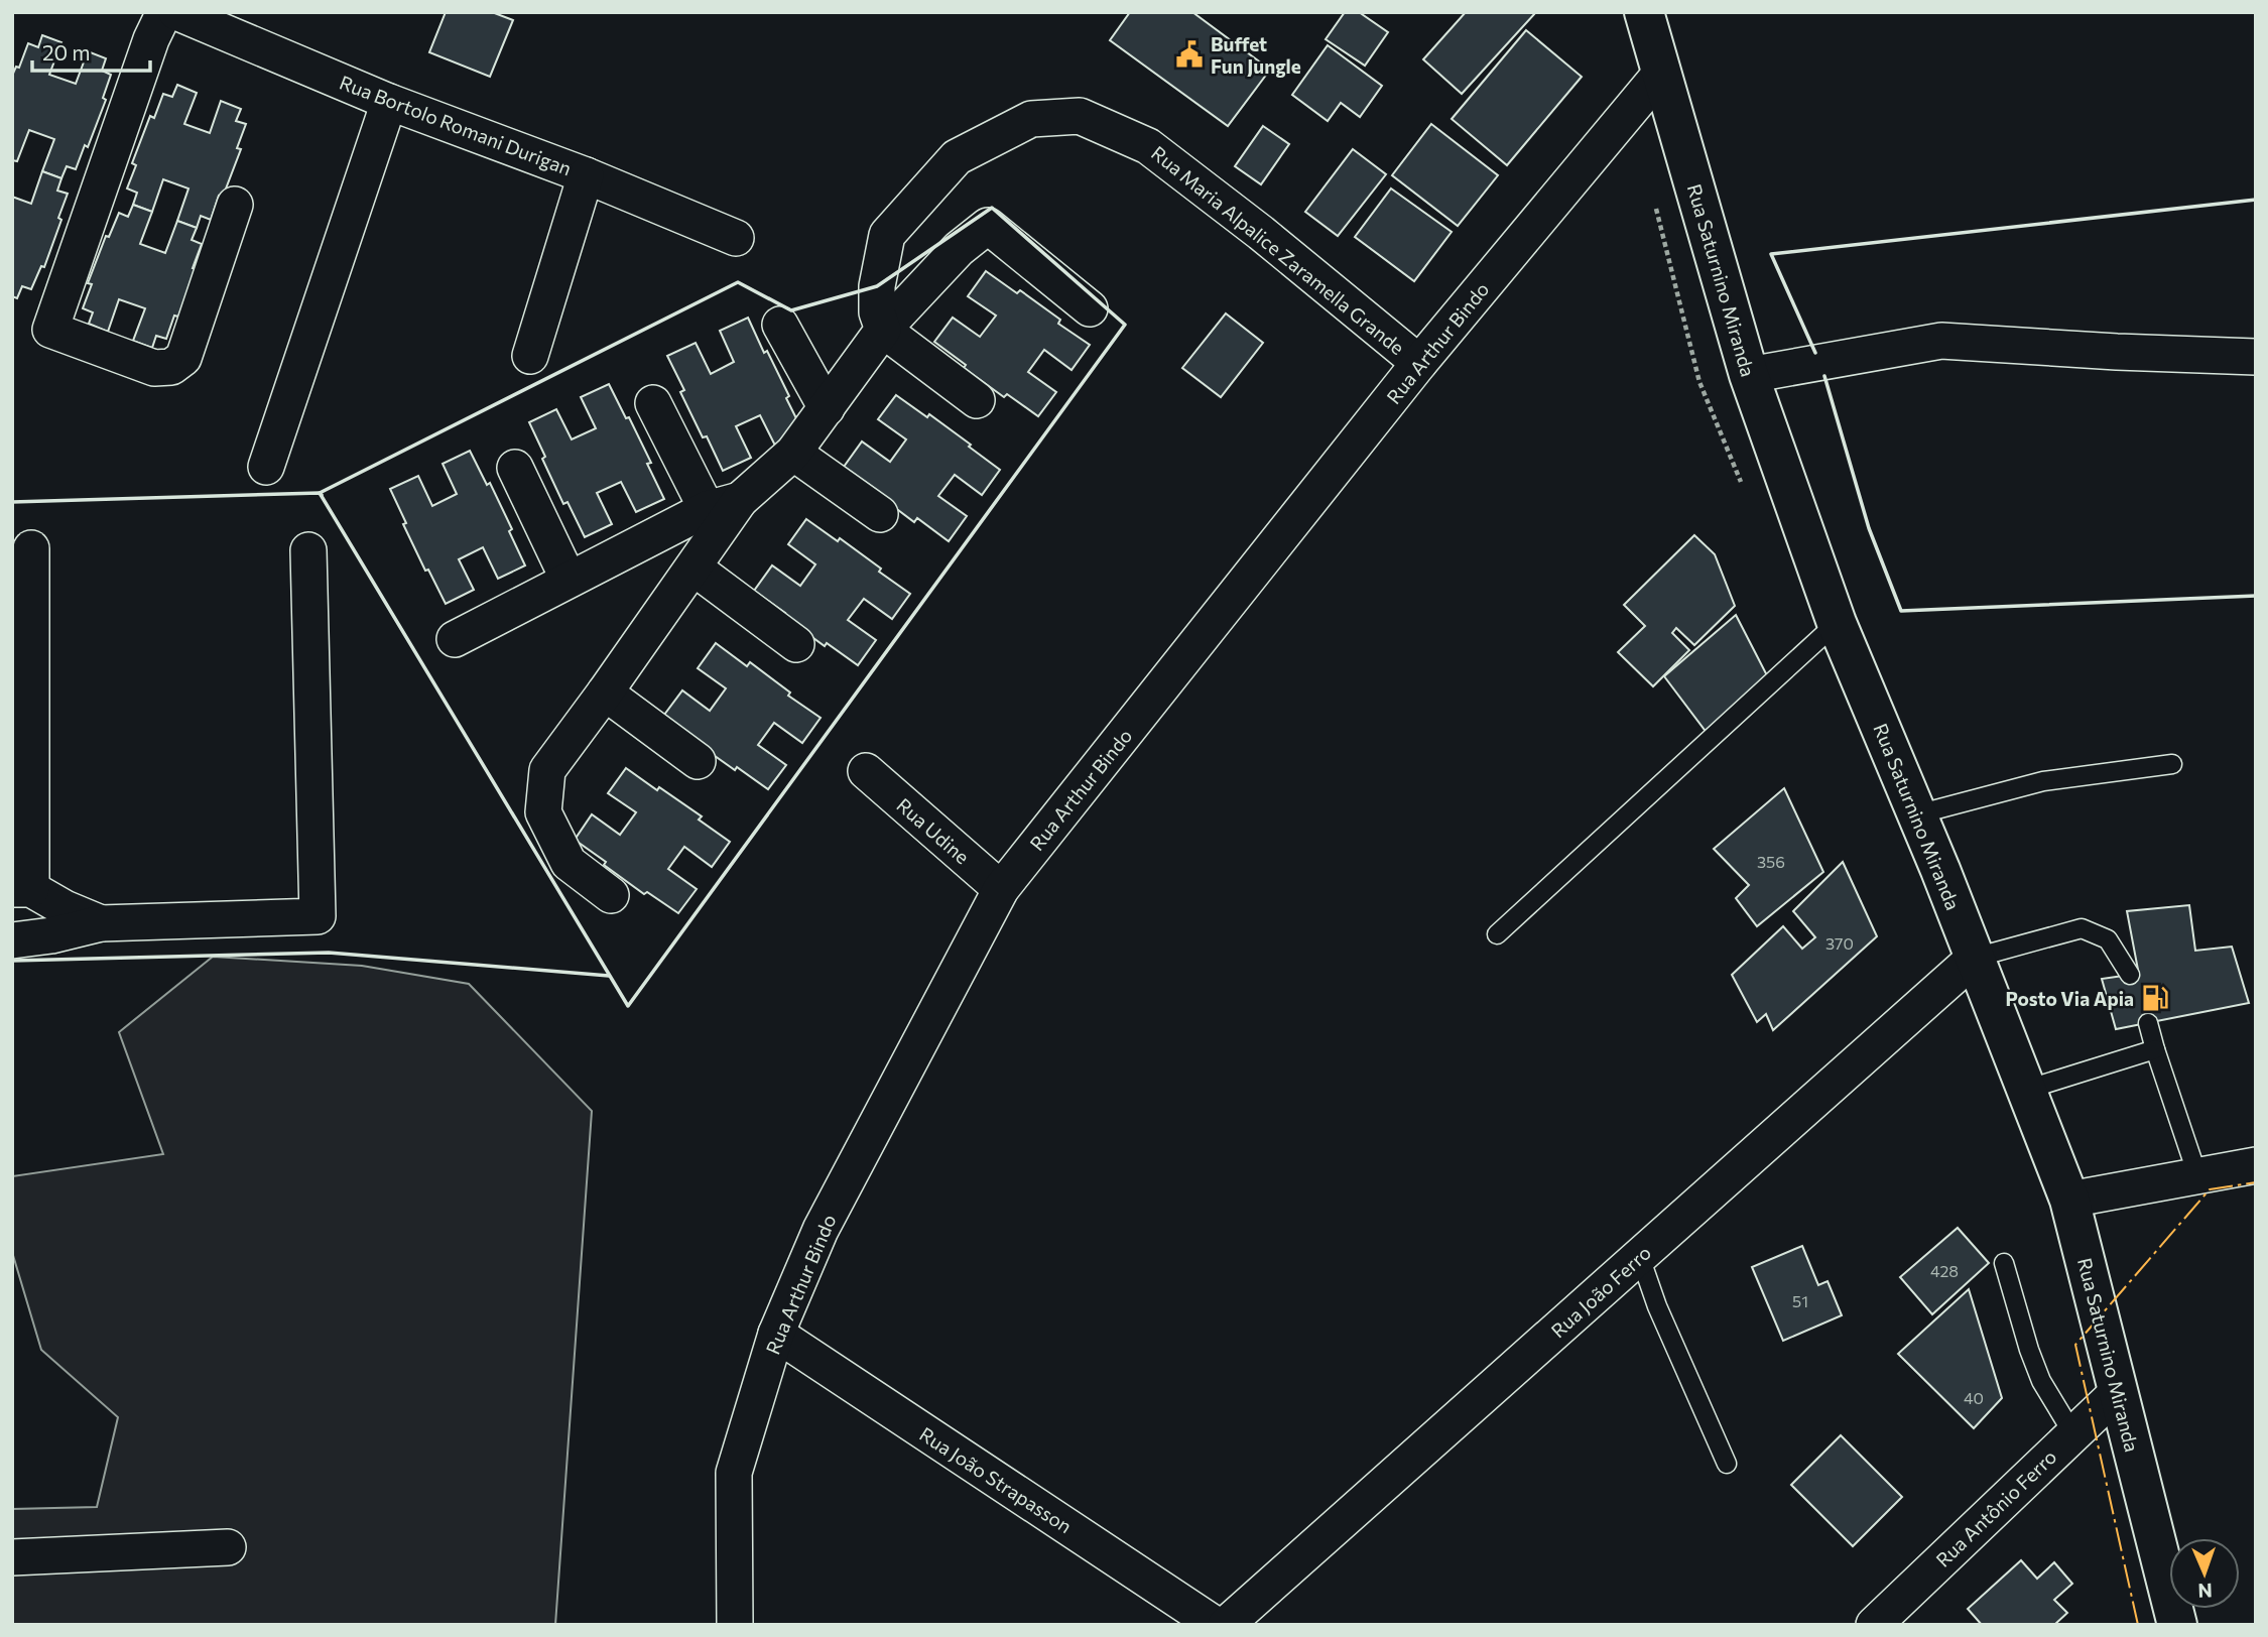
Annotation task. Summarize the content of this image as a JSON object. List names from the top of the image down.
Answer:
{
  "streets": {
    "main road": ["Rua Saturnino Miranda"],
    "street": [
      "Rua Bortolo Romani Durigan",
      "Rua Maria Alpalice Zaramella Grande",
      "Rua Arthur Bindo",
      "Rua Udine",
      "Rua João Ferro",
      "Rua João Strapasson",
      "Rua Antônio Ferro"
    ]
  },
  "crossings": [
    ["Rua Maria Alpalice Zaramella Grande", "Rua Arthur Bindo"],
    ["Rua Saturnino Miranda", "Rua Arthur Bindo"],
    ["Rua Saturnino Miranda", "Rua João Ferro"],
    ["Rua Saturnino Miranda", "Rua Antônio Ferro"],
    ["Rua Arthur Bindo", "Rua Udine"],
    ["Rua Arthur Bindo", "Rua João Strapasson"]
  ],
  "places": {
    "public building": ["Buffet Fun Jungle"],
    "fuel station": ["Posto Via Apia"]
  },
  "house_numbers": [
    "356",
    "370",
    "428",
    "51",
    "40"
  ],
  "scale_bar": "20 m",
  "north": "bottom"
}
